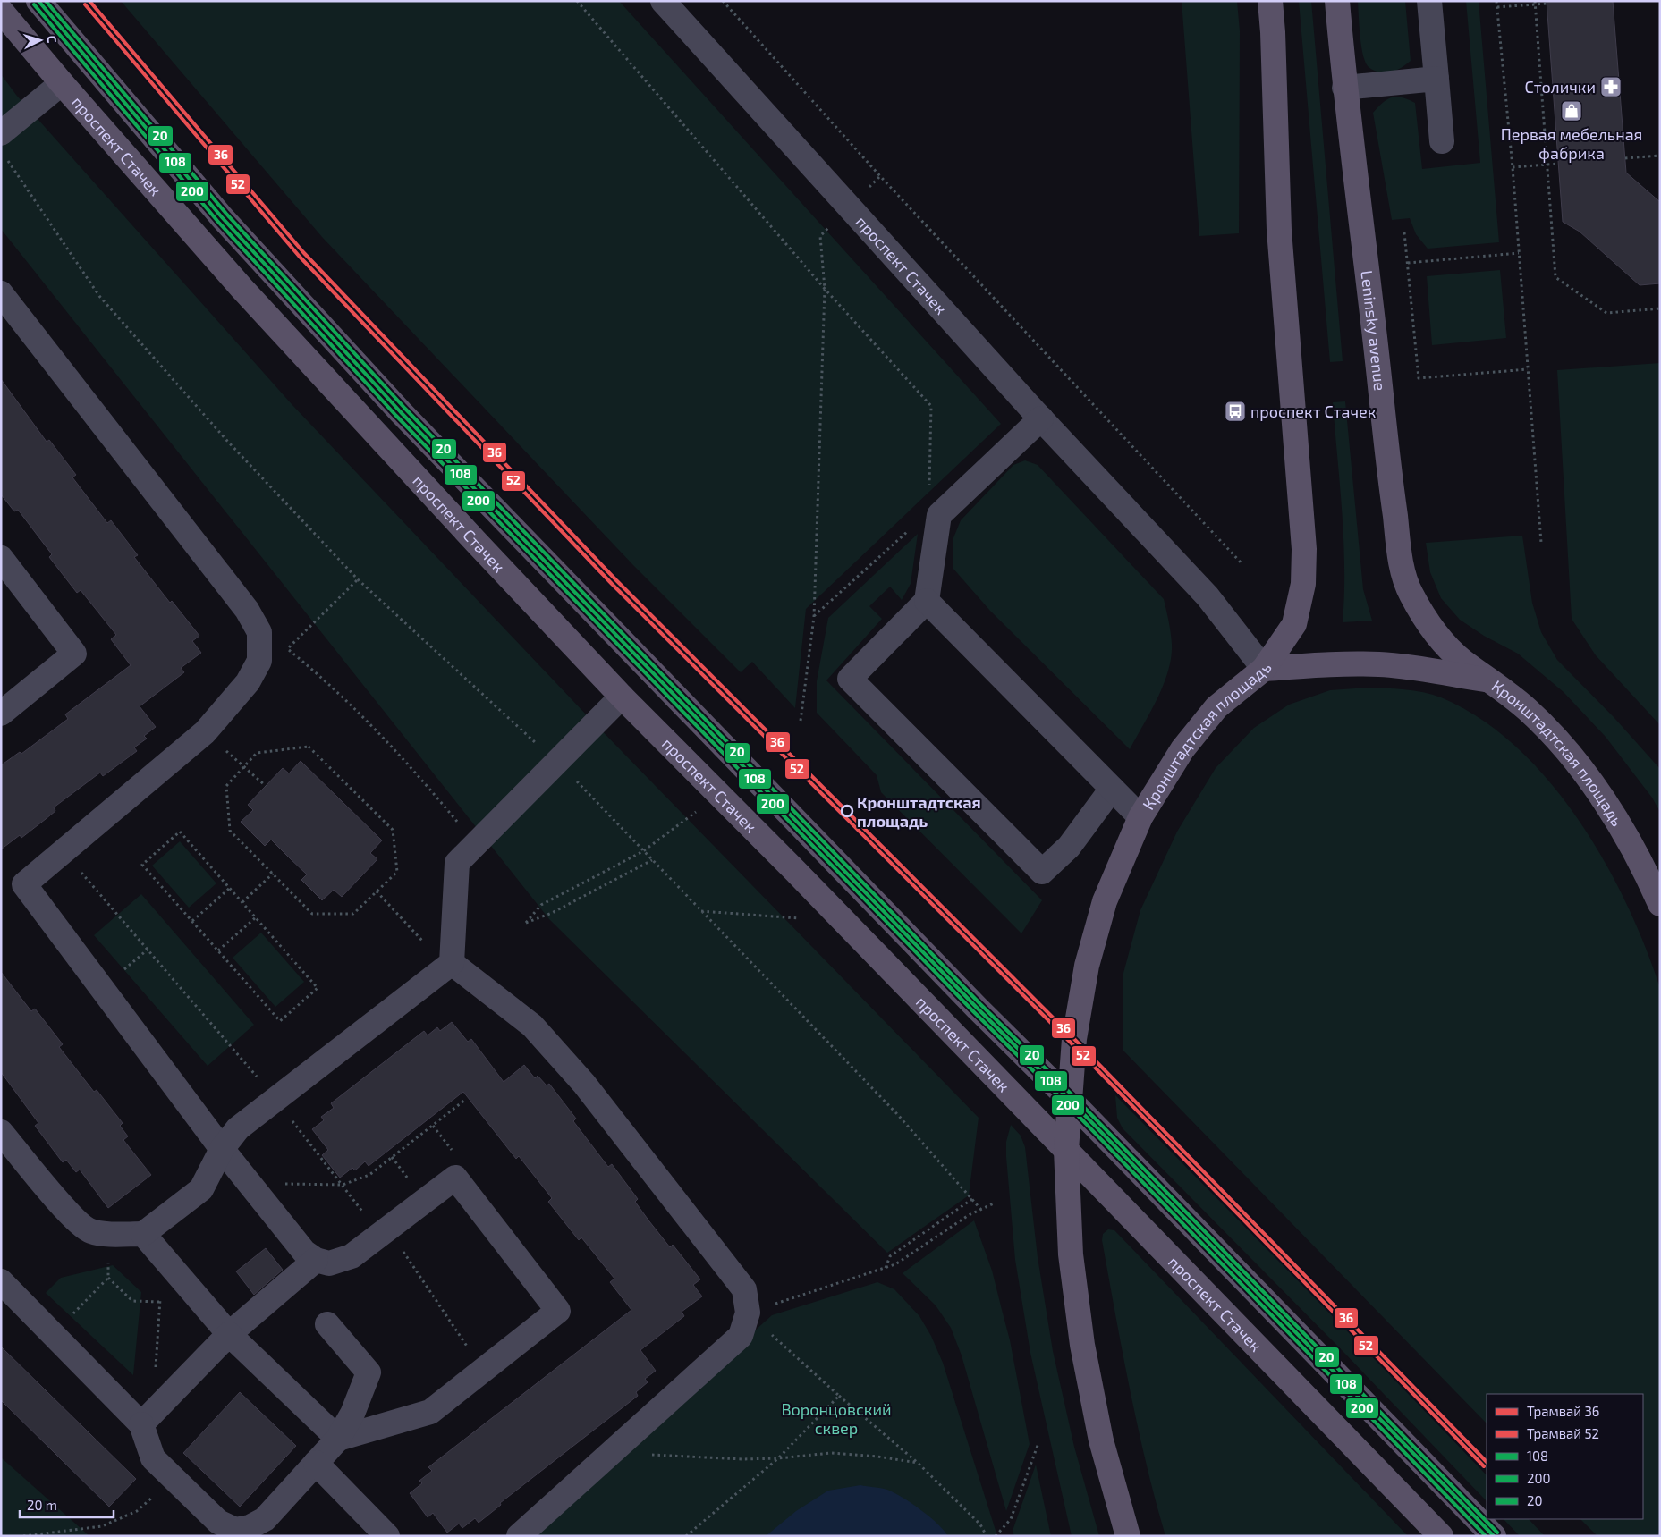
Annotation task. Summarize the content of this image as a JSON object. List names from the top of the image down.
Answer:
{
  "streets": {
    "main road": ["проспект Стачек", "Leninsky avenue", "Кронштадтская площадь"]
  },
  "crossings": [
    ["проспект Стачек", "Кронштадтская площадь"],
    ["Leninsky avenue", "Кронштадтская площадь"]
  ],
  "parks": ["Воронцовский сквер"],
  "places": {
    "pharmacy": ["Столички"],
    "shop": ["Первая мебельная фабрика"],
    "bus stop": ["проспект Стачек"],
    "other": ["Кронштадтская площадь"]
  },
  "lines": [
    "tram line 36",
    "transit line 108",
    "transit line 20",
    "tram line 52",
    "transit line 200"
  ],
  "legend": [
    "Трамвай 36",
    "Трамвай 52",
    "108",
    "200",
    "20"
  ],
  "scale_bar": "20 m",
  "north": "right"
}
